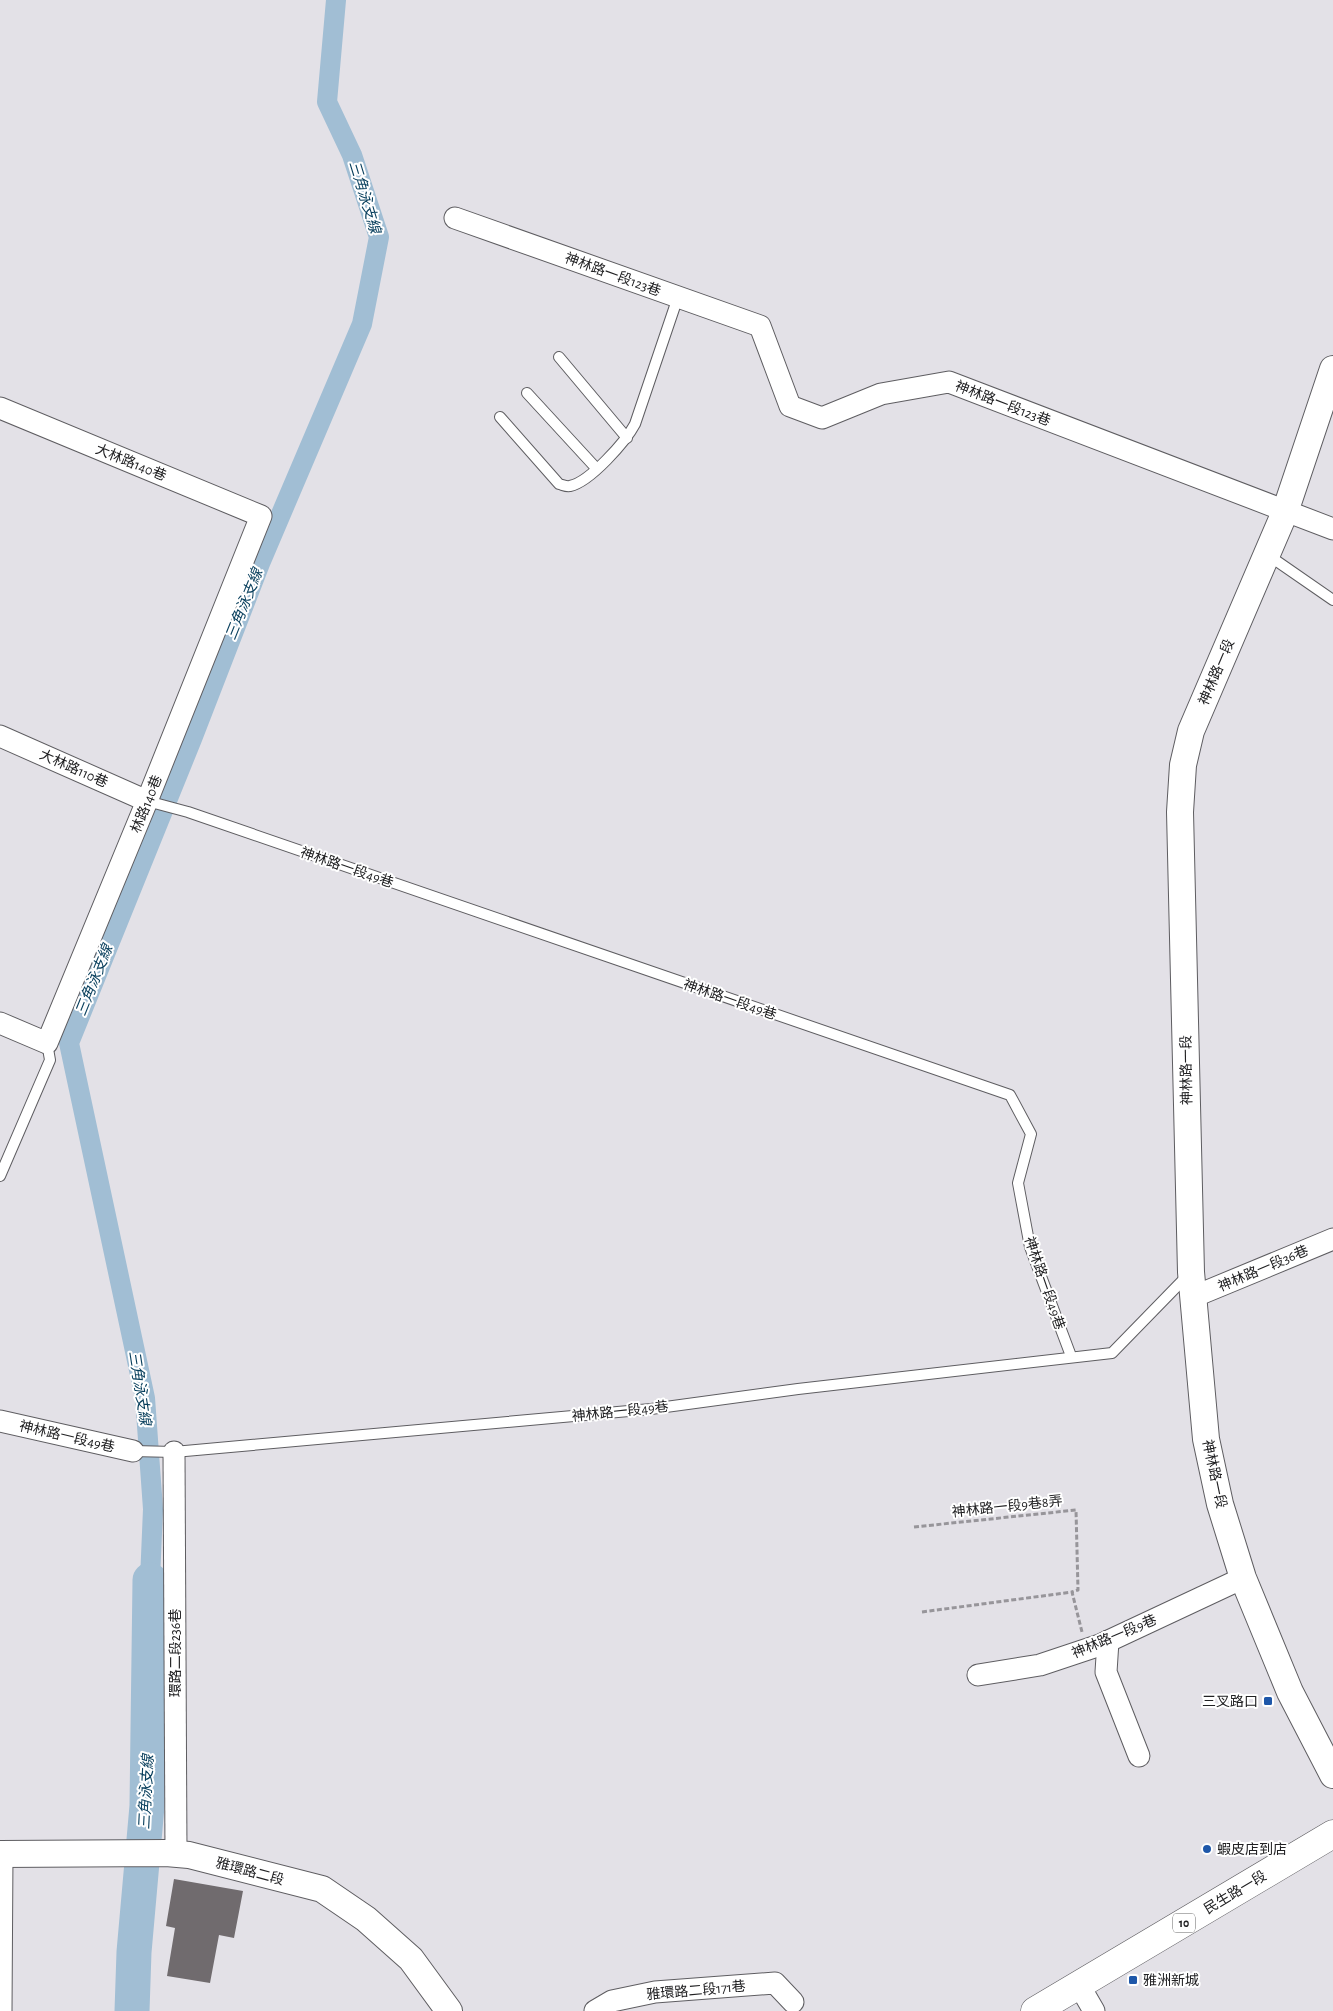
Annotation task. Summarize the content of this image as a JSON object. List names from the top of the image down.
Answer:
{
  "streets": {
    "main road": ["民生路一段", "10"],
    "street": [
      "神林路一段123巷",
      "大林路140巷",
      "神林路一段",
      "大林路110巷",
      "林路140巷",
      "神林路一段49巷",
      "神林路一段36巷",
      "神林路一段9巷",
      "環路二段236巷",
      "雅環路二段",
      "雅環路二段171巷"
    ],
    "path": ["神林路一段9巷8弄"]
  },
  "crossings": [
    ["神林路一段123巷", "神林路一段"],
    ["大林路140巷", "林路140巷"],
    ["神林路一段", "神林路一段49巷"],
    ["神林路一段", "神林路一段36巷"],
    ["神林路一段", "神林路一段9巷"],
    ["大林路110巷", "林路140巷"],
    ["大林路110巷", "神林路一段49巷"],
    ["林路140巷", "神林路一段49巷"],
    ["神林路一段49巷", "神林路一段36巷"],
    ["神林路一段49巷", "環路二段236巷"],
    ["神林路一段9巷8弄", "神林路一段9巷"],
    ["環路二段236巷", "雅環路二段"]
  ],
  "water": ["三角泳支線"],
  "places": {
    "transit": ["三叉路口", "雅洲新城"],
    "other": ["蝦皮店到店"]
  }
}
